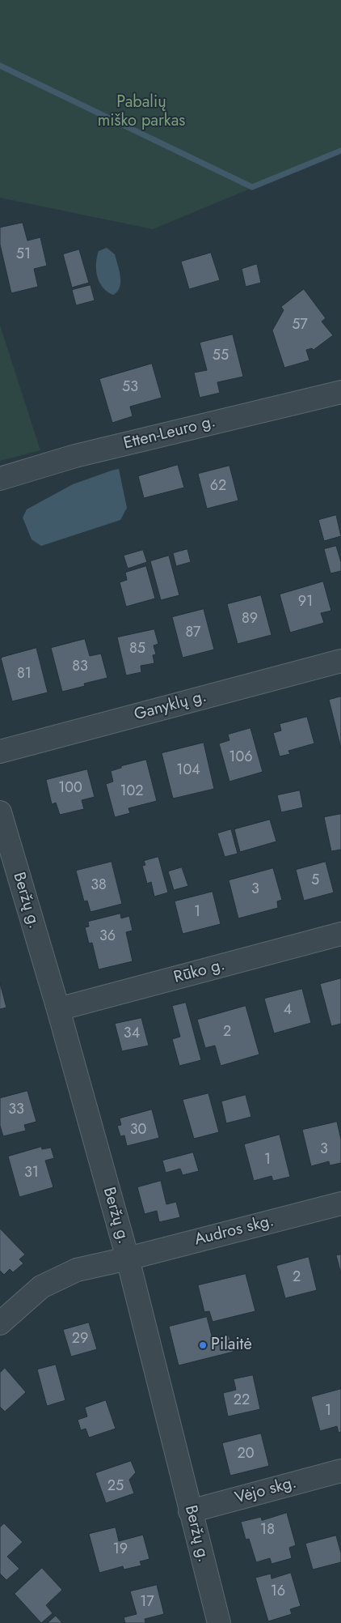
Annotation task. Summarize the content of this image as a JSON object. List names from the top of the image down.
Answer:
{
  "streets": {
    "street": [
      "Etten-Leuro g.",
      "Ganyklų g.",
      "Beržų g.",
      "Rūko g.",
      "Audros skg.",
      "Vėjo skg."
    ]
  },
  "crossings": [
    ["Beržų g.", "Rūko g."],
    ["Beržų g.", "Audros skg."],
    ["Beržų g.", "Vėjo skg."]
  ],
  "parks": ["Pabalių miško parkas"],
  "places": ["Pilaitė"],
  "house_numbers": [
    "51",
    "57",
    "55",
    "53",
    "62",
    "91",
    "89",
    "87",
    "85",
    "83",
    "81",
    "106",
    "104",
    "100",
    "102",
    "5",
    "38",
    "3",
    "1",
    "36",
    "4",
    "2",
    "34",
    "33",
    "30",
    "3",
    "1",
    "31",
    "2",
    "29",
    "22",
    "1",
    "20",
    "25",
    "18",
    "19",
    "16",
    "17"
  ]
}
